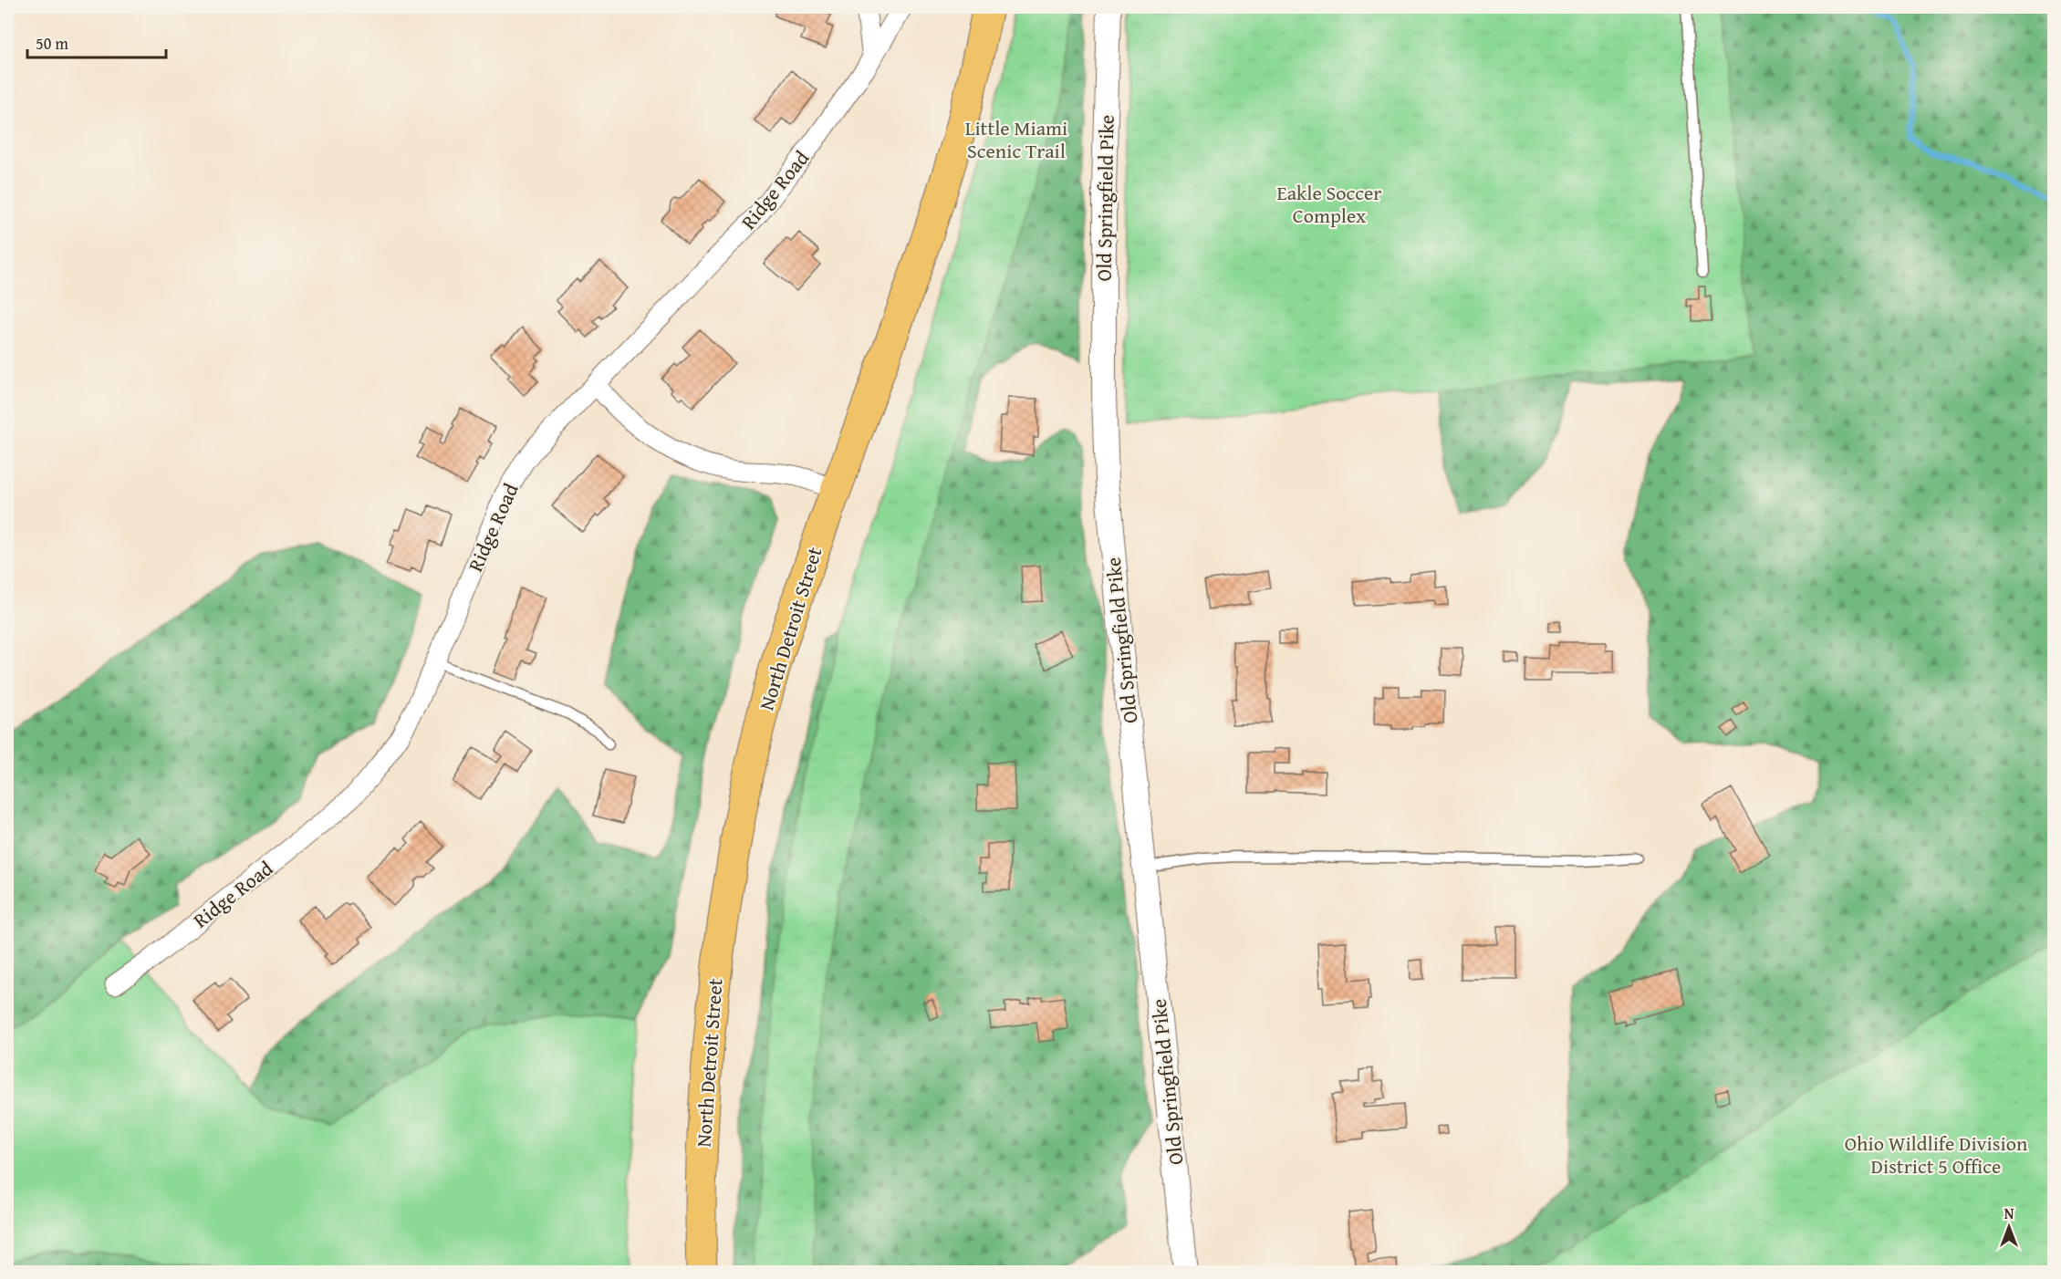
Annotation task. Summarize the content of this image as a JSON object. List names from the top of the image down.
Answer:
{
  "streets": {
    "highway": ["North Detroit Street"],
    "street": ["Ridge Road", "Old Springfield Pike"]
  },
  "parks": ["Little Miami Scenic Trail", "Eakle Soccer Complex", "Ohio Wildlife Division District 5 Office"],
  "scale_bar": "50 m",
  "north": "top"
}
